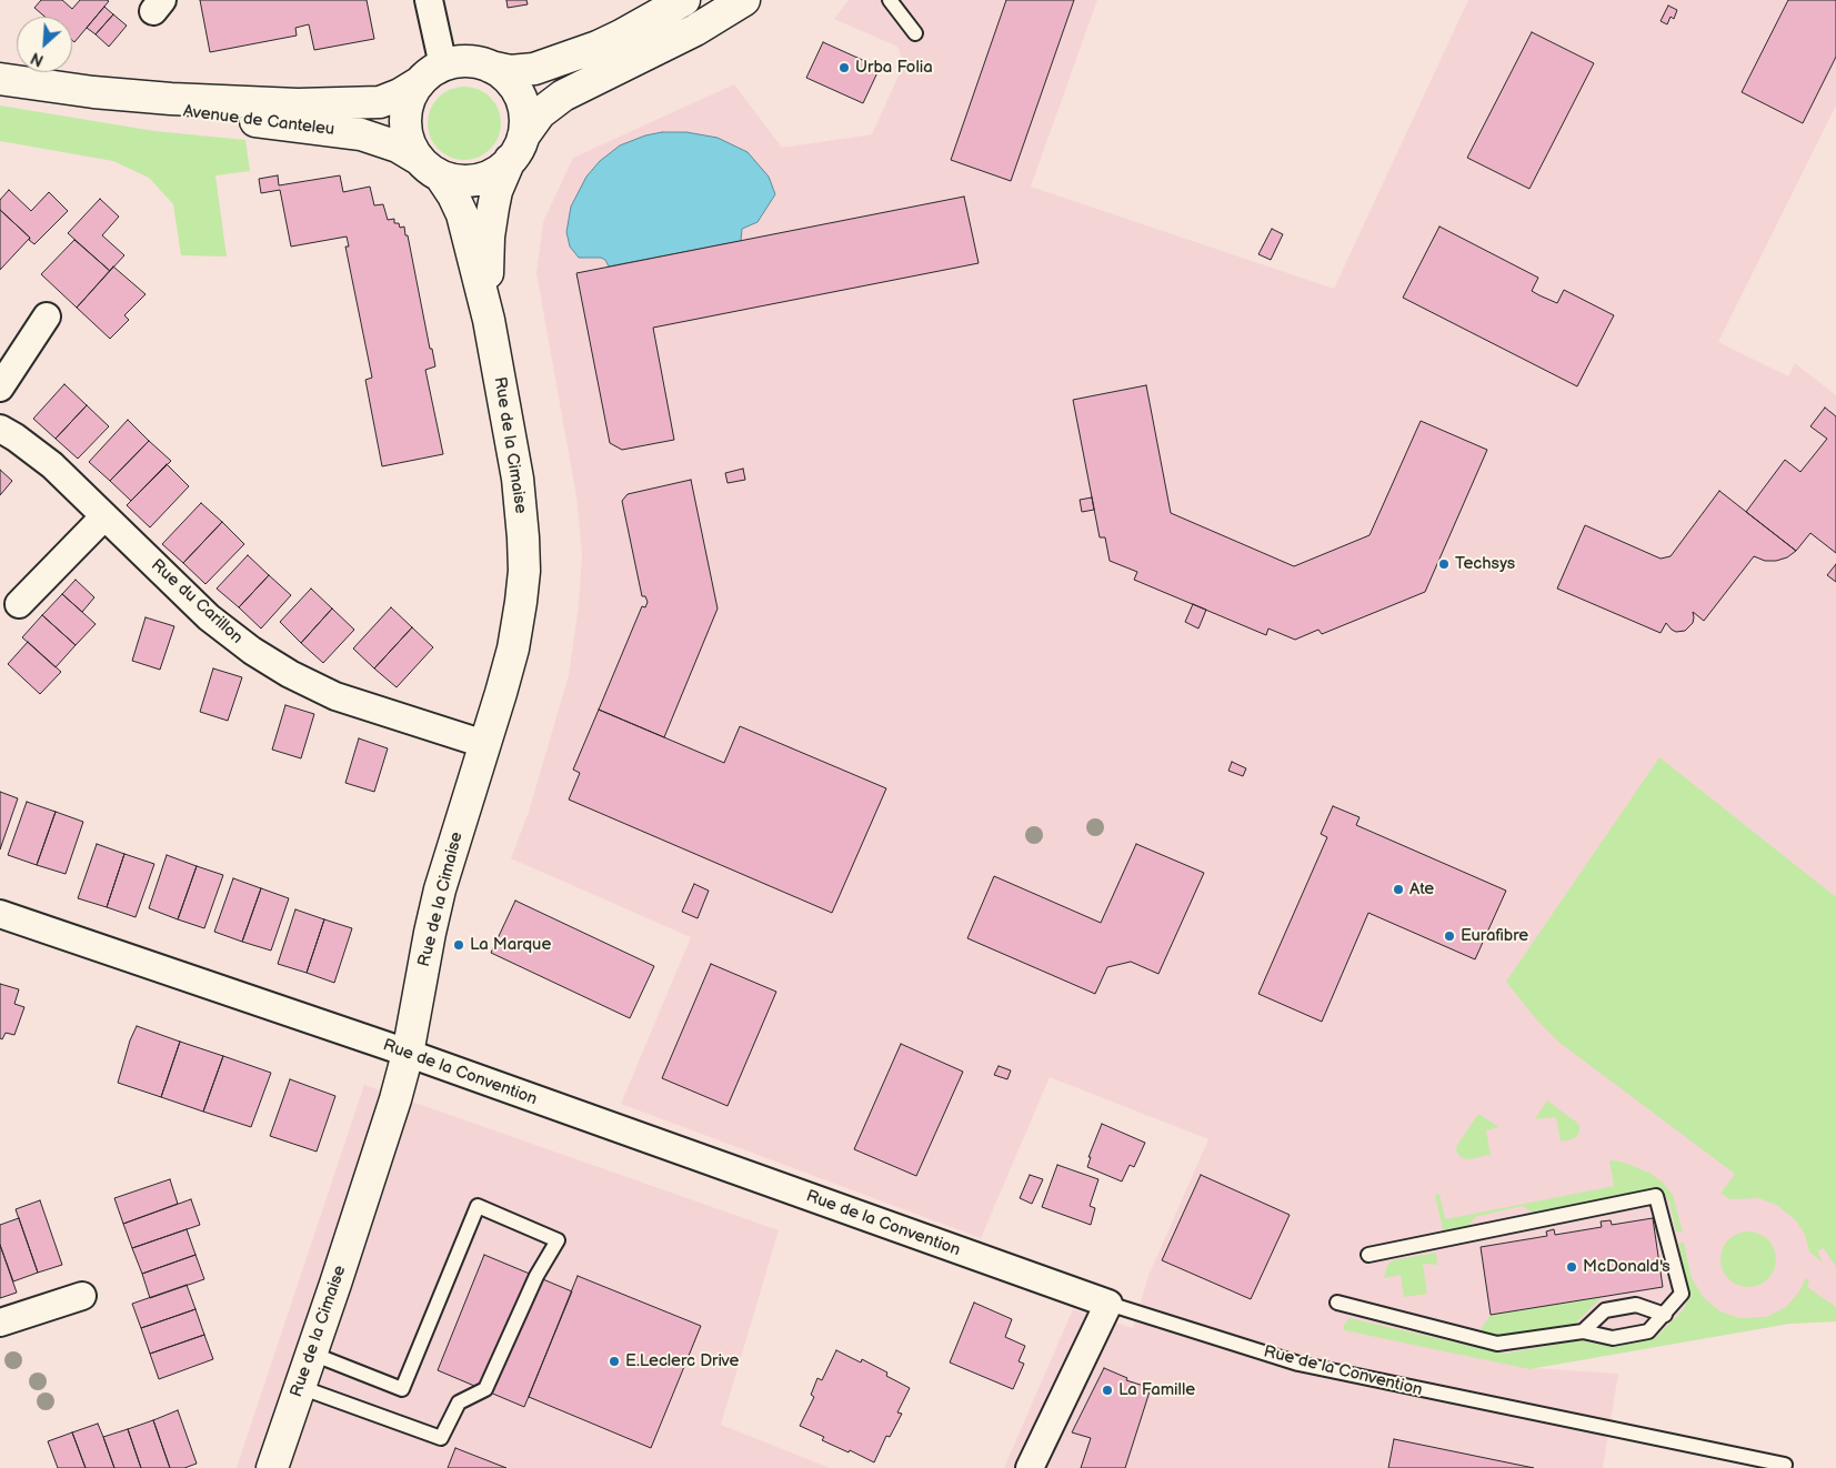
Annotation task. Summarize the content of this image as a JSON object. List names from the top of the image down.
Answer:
{
  "streets": {
    "street": [
      "Avenue de Canteleu",
      "Rue de la Cimaise",
      "Rue du Carillon",
      "Rue de la Convention"
    ]
  },
  "crossings": [
    ["Avenue de Canteleu", "Rue de la Cimaise"],
    ["Rue de la Cimaise", "Rue du Carillon"],
    ["Rue de la Cimaise", "Rue de la Convention"]
  ],
  "places": [
    "Urba Folia",
    "Techsys",
    "Ate",
    "Eurafibre",
    "La Marque",
    "McDonald's",
    "E.Leclerc Drive",
    "La Famille"
  ],
  "north": "bottom left"
}
